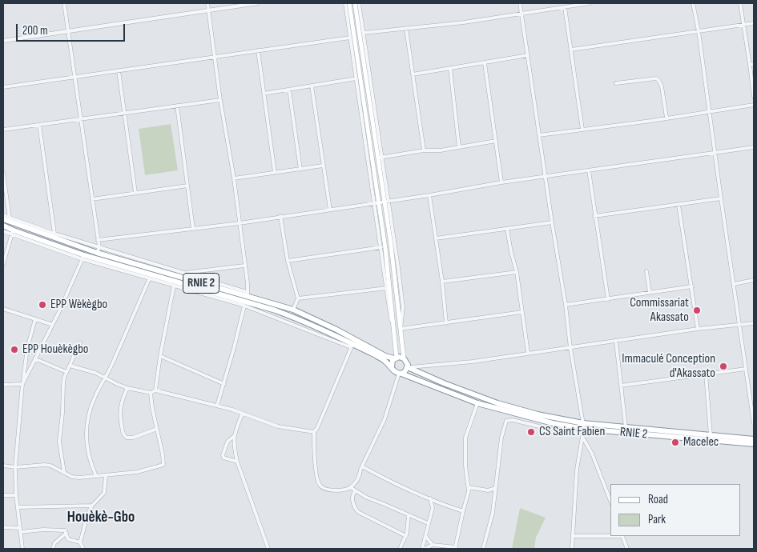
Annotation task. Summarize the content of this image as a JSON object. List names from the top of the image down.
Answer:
{
  "streets": {
    "highway": ["RNIE 2"]
  },
  "districts": ["Houèkè-Gbo"],
  "places": [
    "EPP Wèkègbo",
    "Commissariat Akassato",
    "EPP Houèkègbo",
    "Immaculé Conception d'Akassato",
    "CS Saint Fabien",
    "Macelec"
  ],
  "legend": ["Road", "Park"],
  "scale_bar": "200 m"
}
